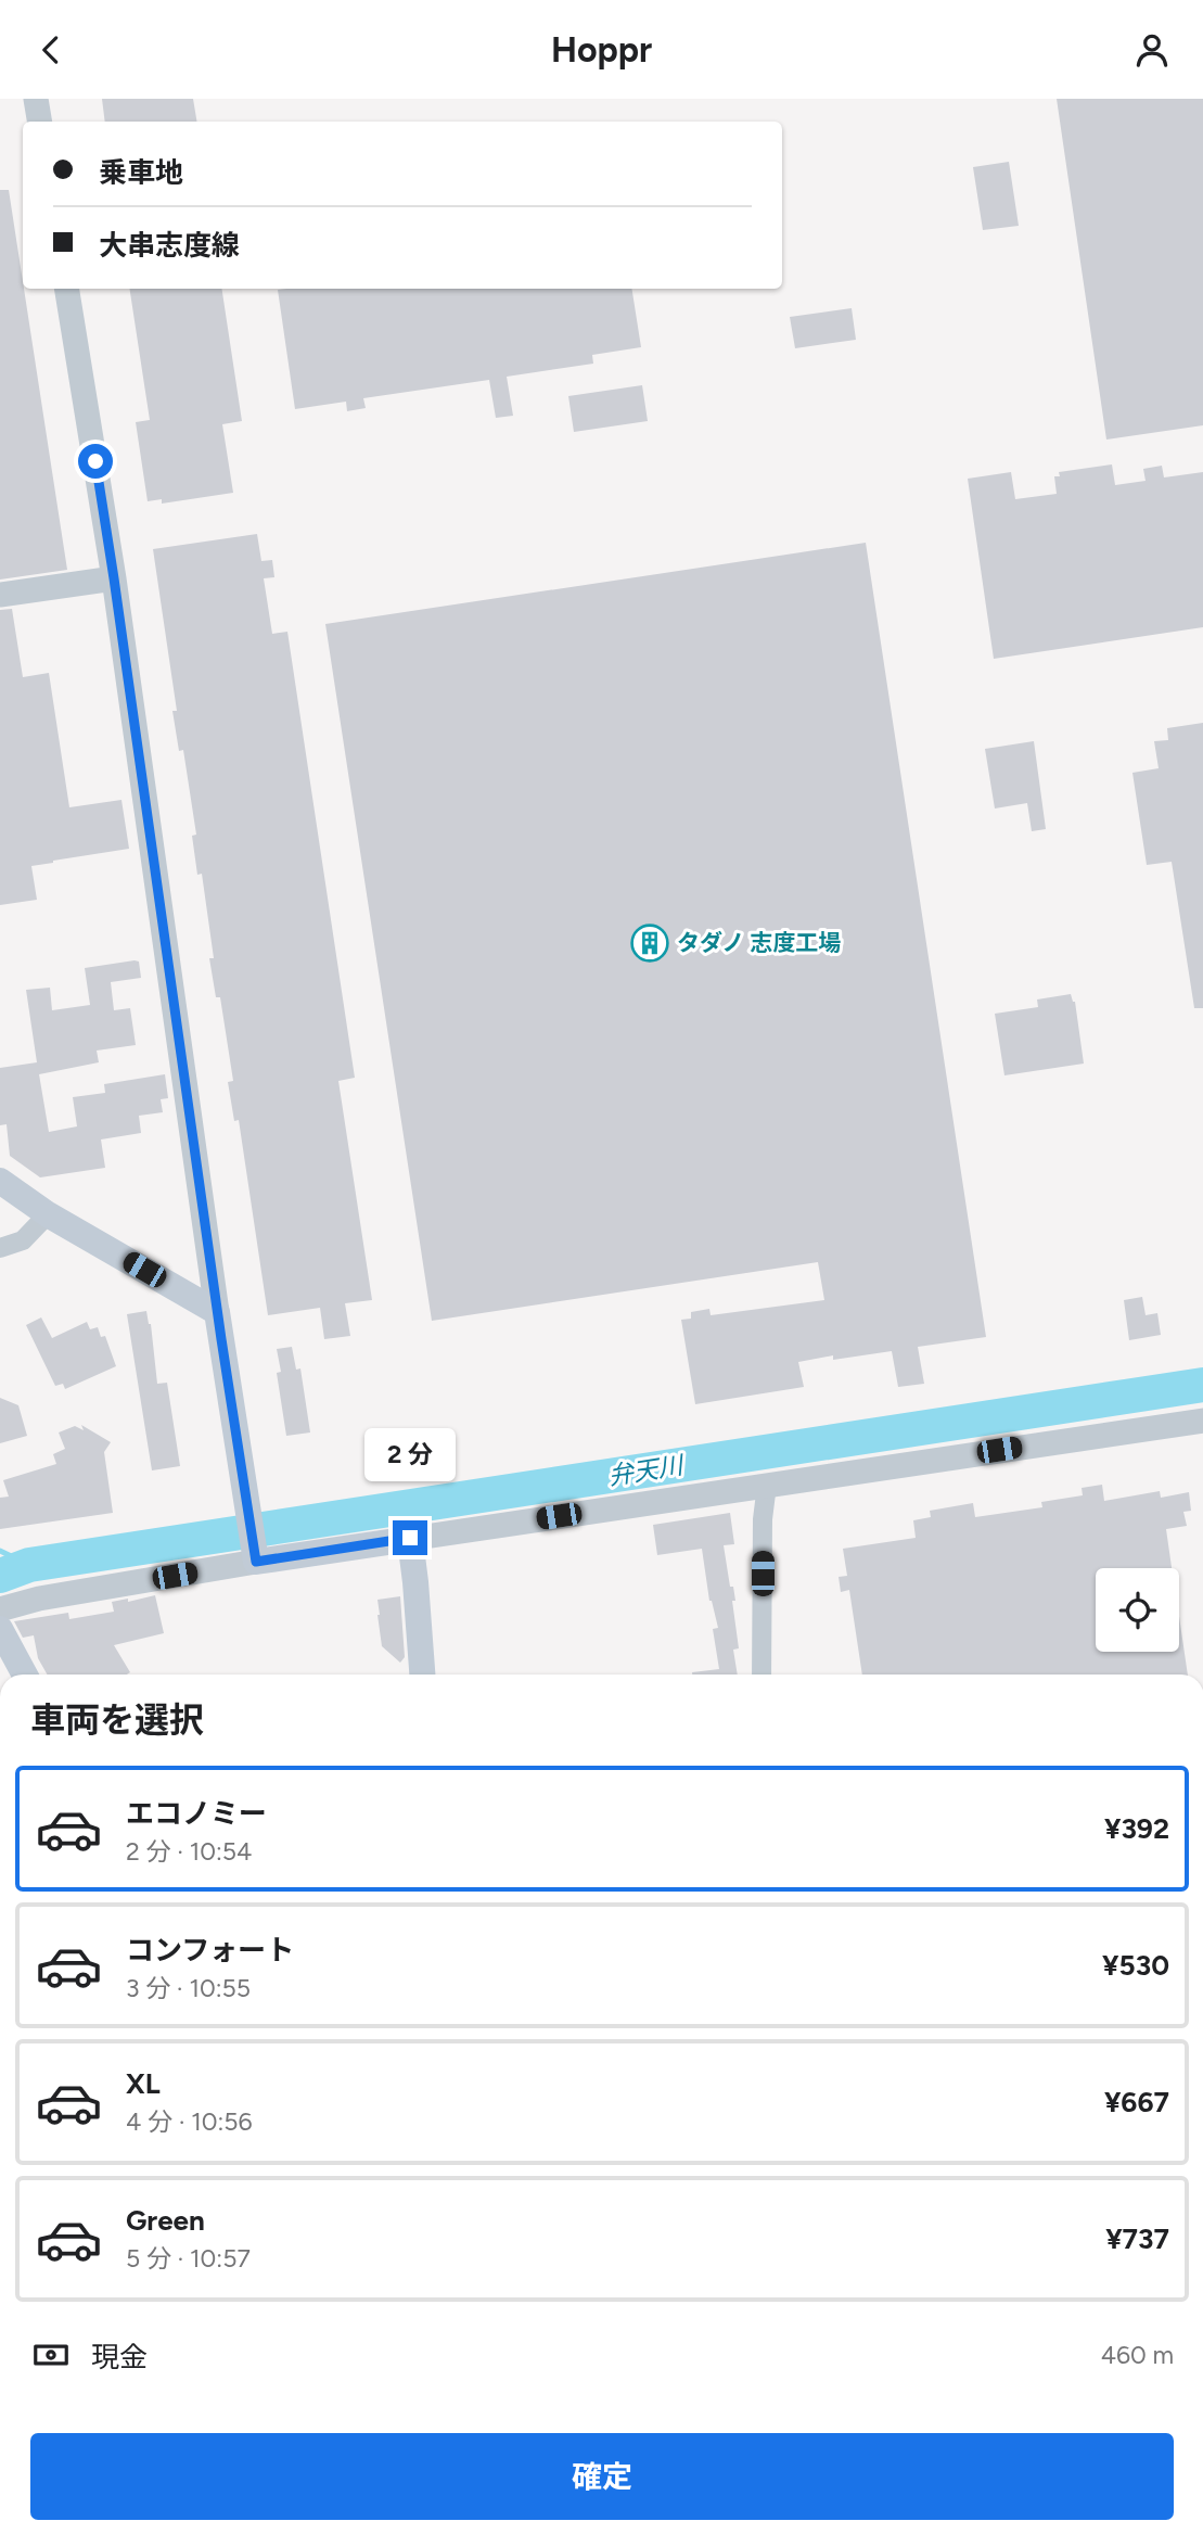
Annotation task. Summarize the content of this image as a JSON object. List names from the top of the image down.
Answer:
{
  "water": ["弁天川"],
  "places": {
    "building": ["タダノ 志度工場"]
  },
  "page": {
    "header": "Hoppr",
    "banner": ["乗車地", "大串志度線"],
    "bubble": "2 分",
    "heading": "車両を選択",
    "list": [
      {
        "name": "エコノミー",
        "note": "2 分 · 10:54",
        "value": "¥392"
      },
      {
        "name": "コンフォート",
        "note": "3 分 · 10:55",
        "value": "¥530"
      },
      {
        "name": "XL",
        "note": "4 分 · 10:56",
        "value": "¥667"
      },
      {
        "name": "Green",
        "note": "5 分 · 10:57",
        "value": "¥737"
      }
    ],
    "pay": ["現金", "460 m"],
    "buttons": "確定"
  }
}
